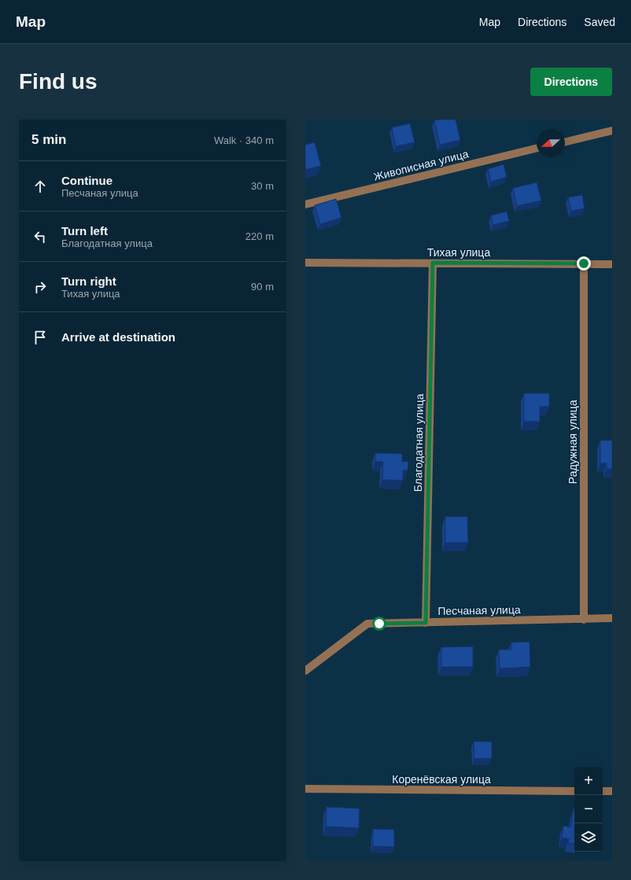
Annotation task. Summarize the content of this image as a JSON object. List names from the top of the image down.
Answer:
{
  "streets": {
    "street": [
      "Живописная улица",
      "Тихая улица",
      "Радужная улица",
      "Благодатная улица",
      "Песчаная улица",
      "Коренёвская улица"
    ]
  },
  "crossings": [
    ["Тихая улица", "Радужная улица"],
    ["Тихая улица", "Благодатная улица"],
    ["Радужная улица", "Песчаная улица"],
    ["Благодатная улица", "Песчаная улица"]
  ],
  "north": "left",
  "page": {
    "header": "Map",
    "nav": ["Map", "Directions", "Saved"],
    "buttons": "Directions",
    "title": "Find us",
    "heading": ["5 min", "Walk · 340 m"],
    "list": [
      ["Continue", "Песчаная улица", "30 m"],
      ["Turn left", "Благодатная улица", "220 m"],
      ["Turn right", "Тихая улица", "90 m"],
      "Arrive at destination"
    ],
    "map_buttons": ["+", "−"]
  }
}
